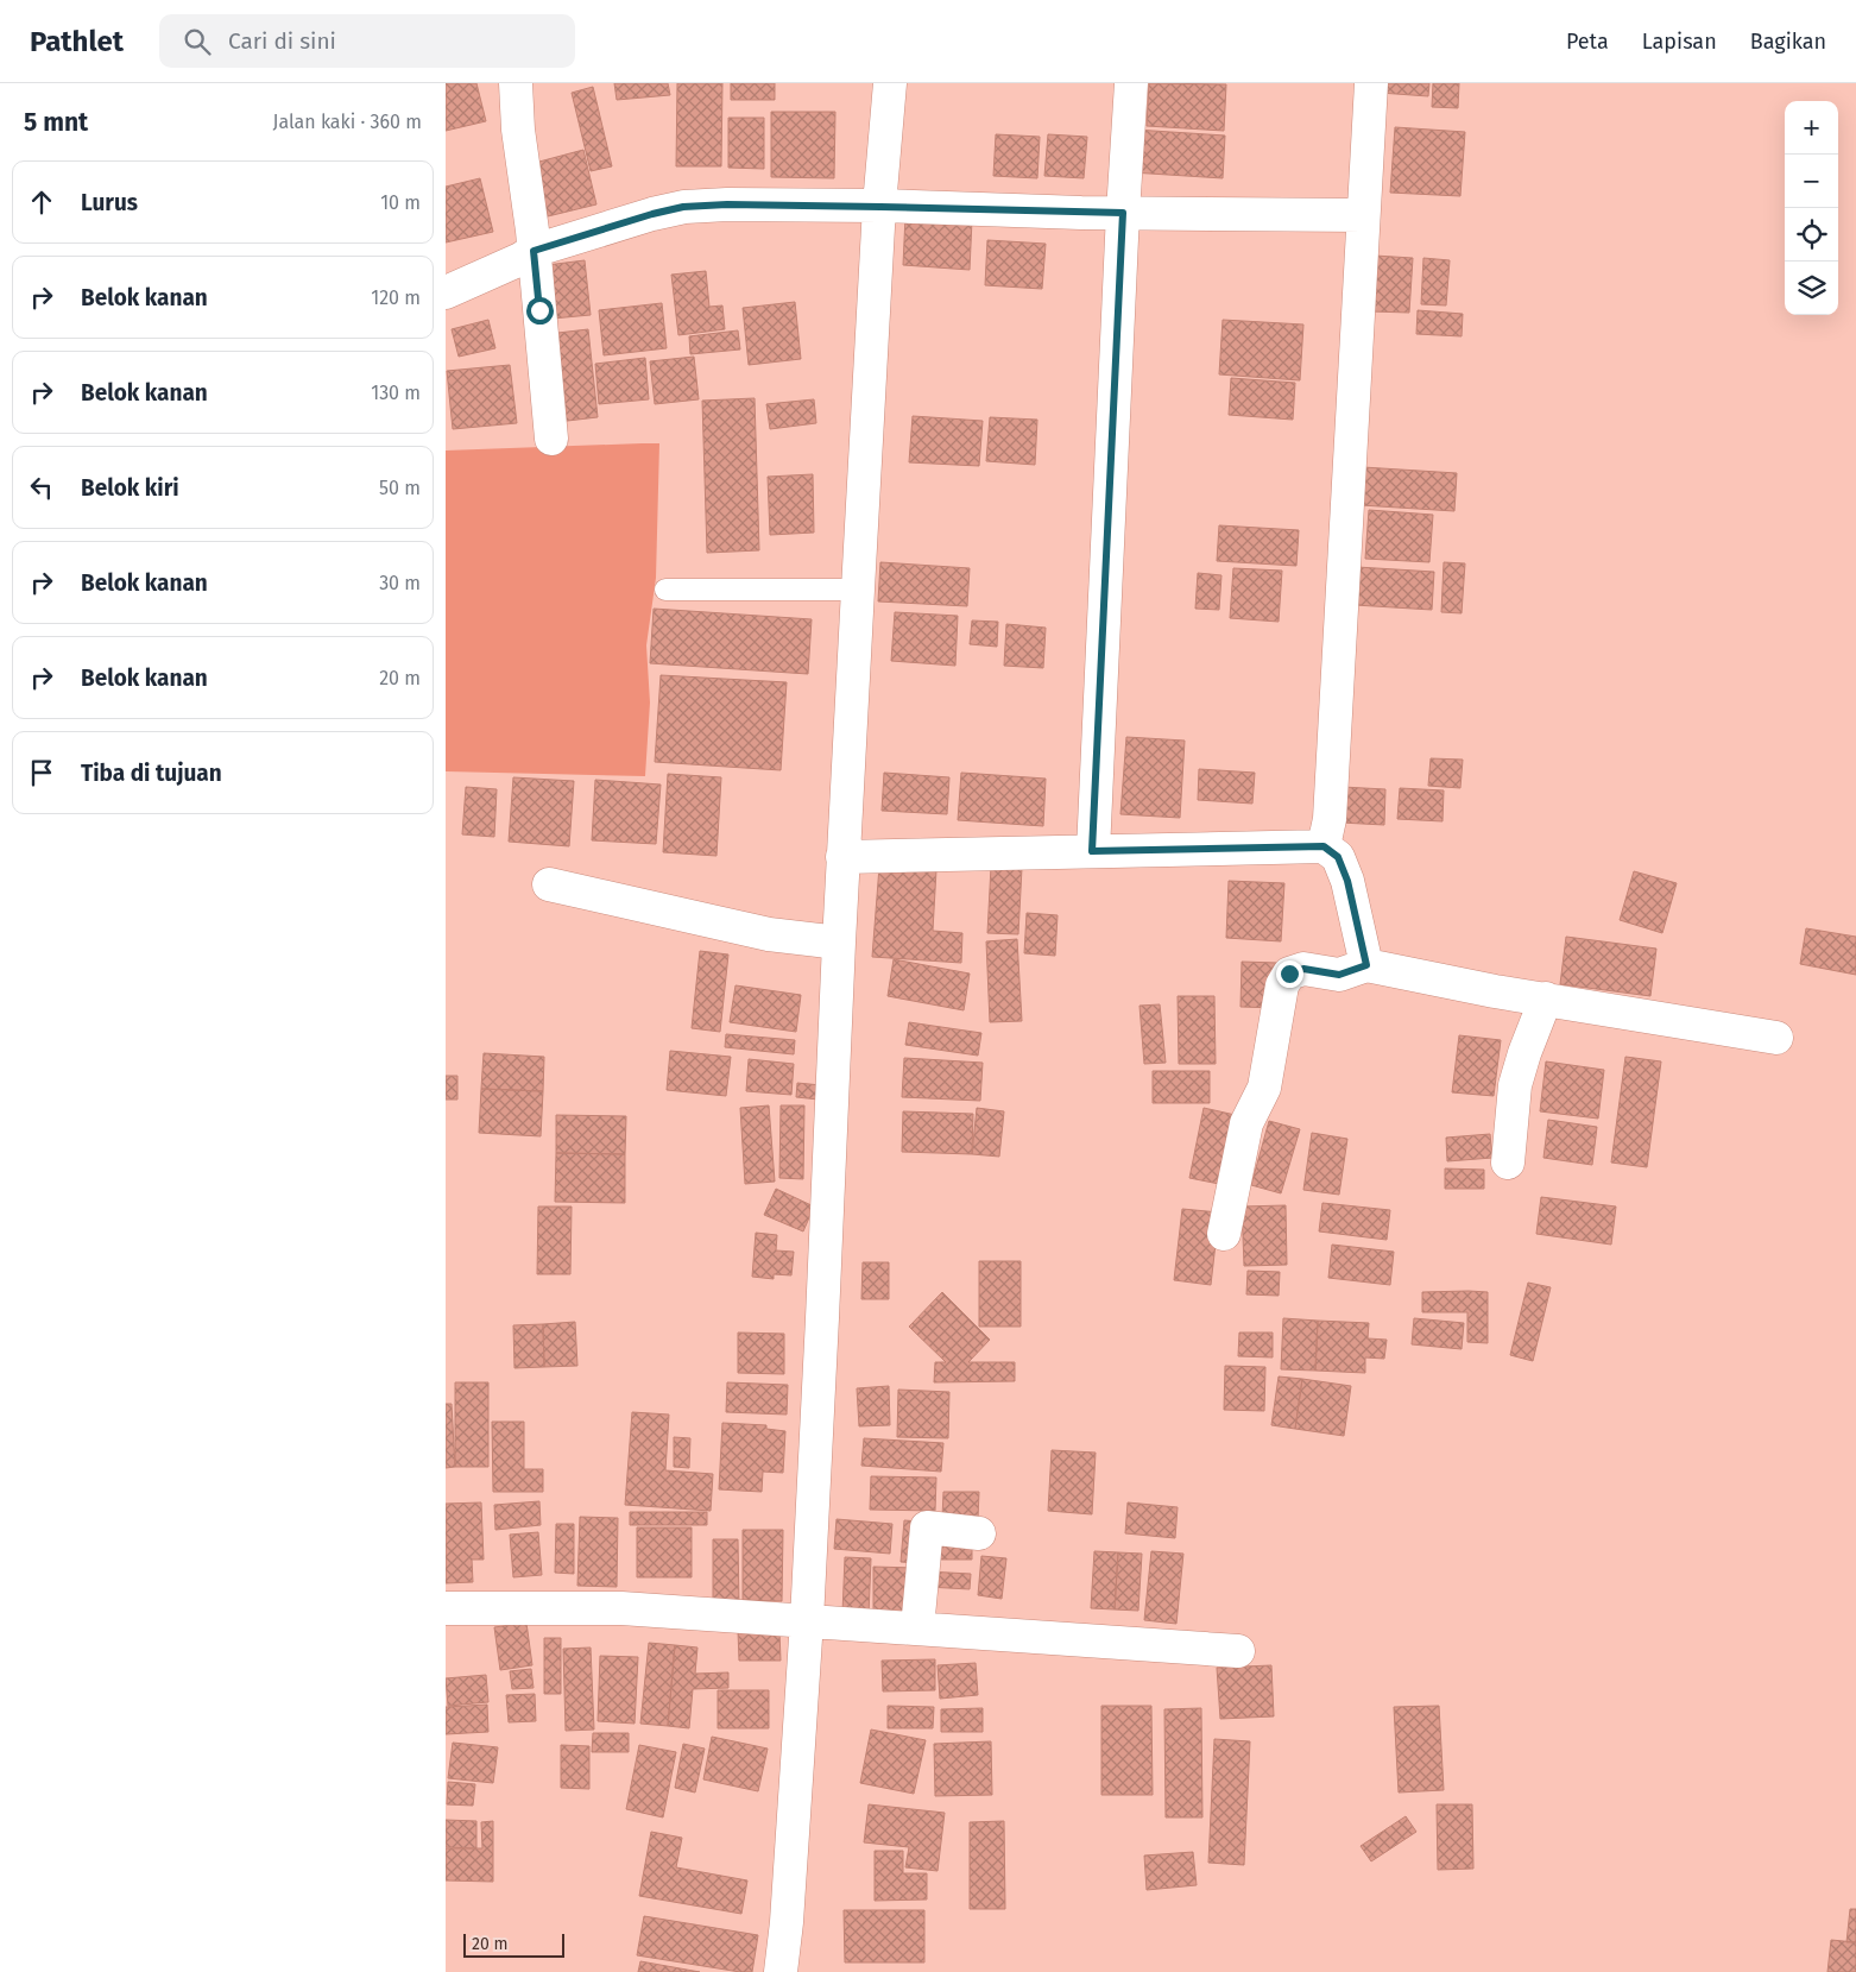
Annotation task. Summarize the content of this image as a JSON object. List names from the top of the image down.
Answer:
{
  "scale_bar": "20 m",
  "page": {
    "header": "Pathlet",
    "search": "Cari di sini",
    "nav": ["Peta", "Lapisan", "Bagikan"],
    "heading": ["5 mnt", "Jalan kaki · 360 m"],
    "map_buttons": ["+", "−"],
    "list": [
      ["Lurus", "10 m"],
      ["Belok kanan", "120 m"],
      ["Belok kanan", "130 m"],
      ["Belok kiri", "50 m"],
      ["Belok kanan", "30 m"],
      ["Belok kanan", "20 m"],
      "Tiba di tujuan"
    ],
    "scale": "20 m"
  }
}
